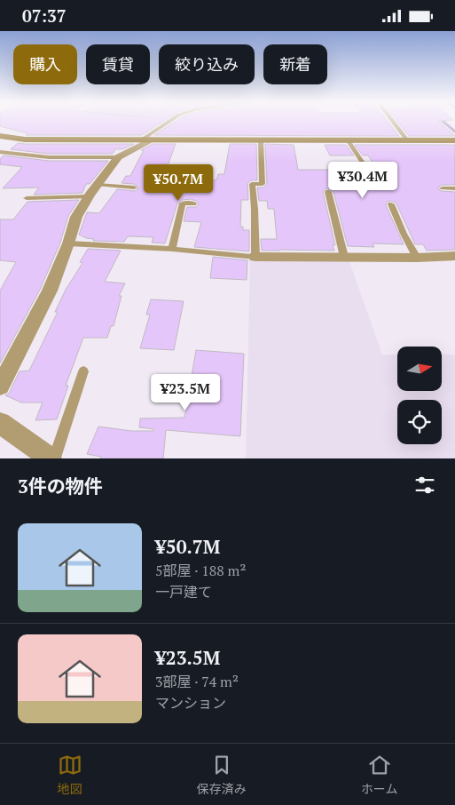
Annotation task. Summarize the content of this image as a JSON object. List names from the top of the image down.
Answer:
{
  "north": "right",
  "page": {
    "status": "07:37",
    "chip": [
      "購入",
      "賃貸",
      "絞り込み",
      "新着"
    ],
    "price": ["¥30.4M", "¥50.7M", "¥23.5M"],
    "heading": "3件の物件",
    "list": [
      {
        "name": "¥50.7M",
        "note": "5部屋 · 188 m² · 一戸建て"
      },
      {
        "name": "¥23.5M",
        "note": "3部屋 · 74 m² · マンション"
      }
    ],
    "tabs": ["地図", "保存済み", "ホーム"]
  }
}
